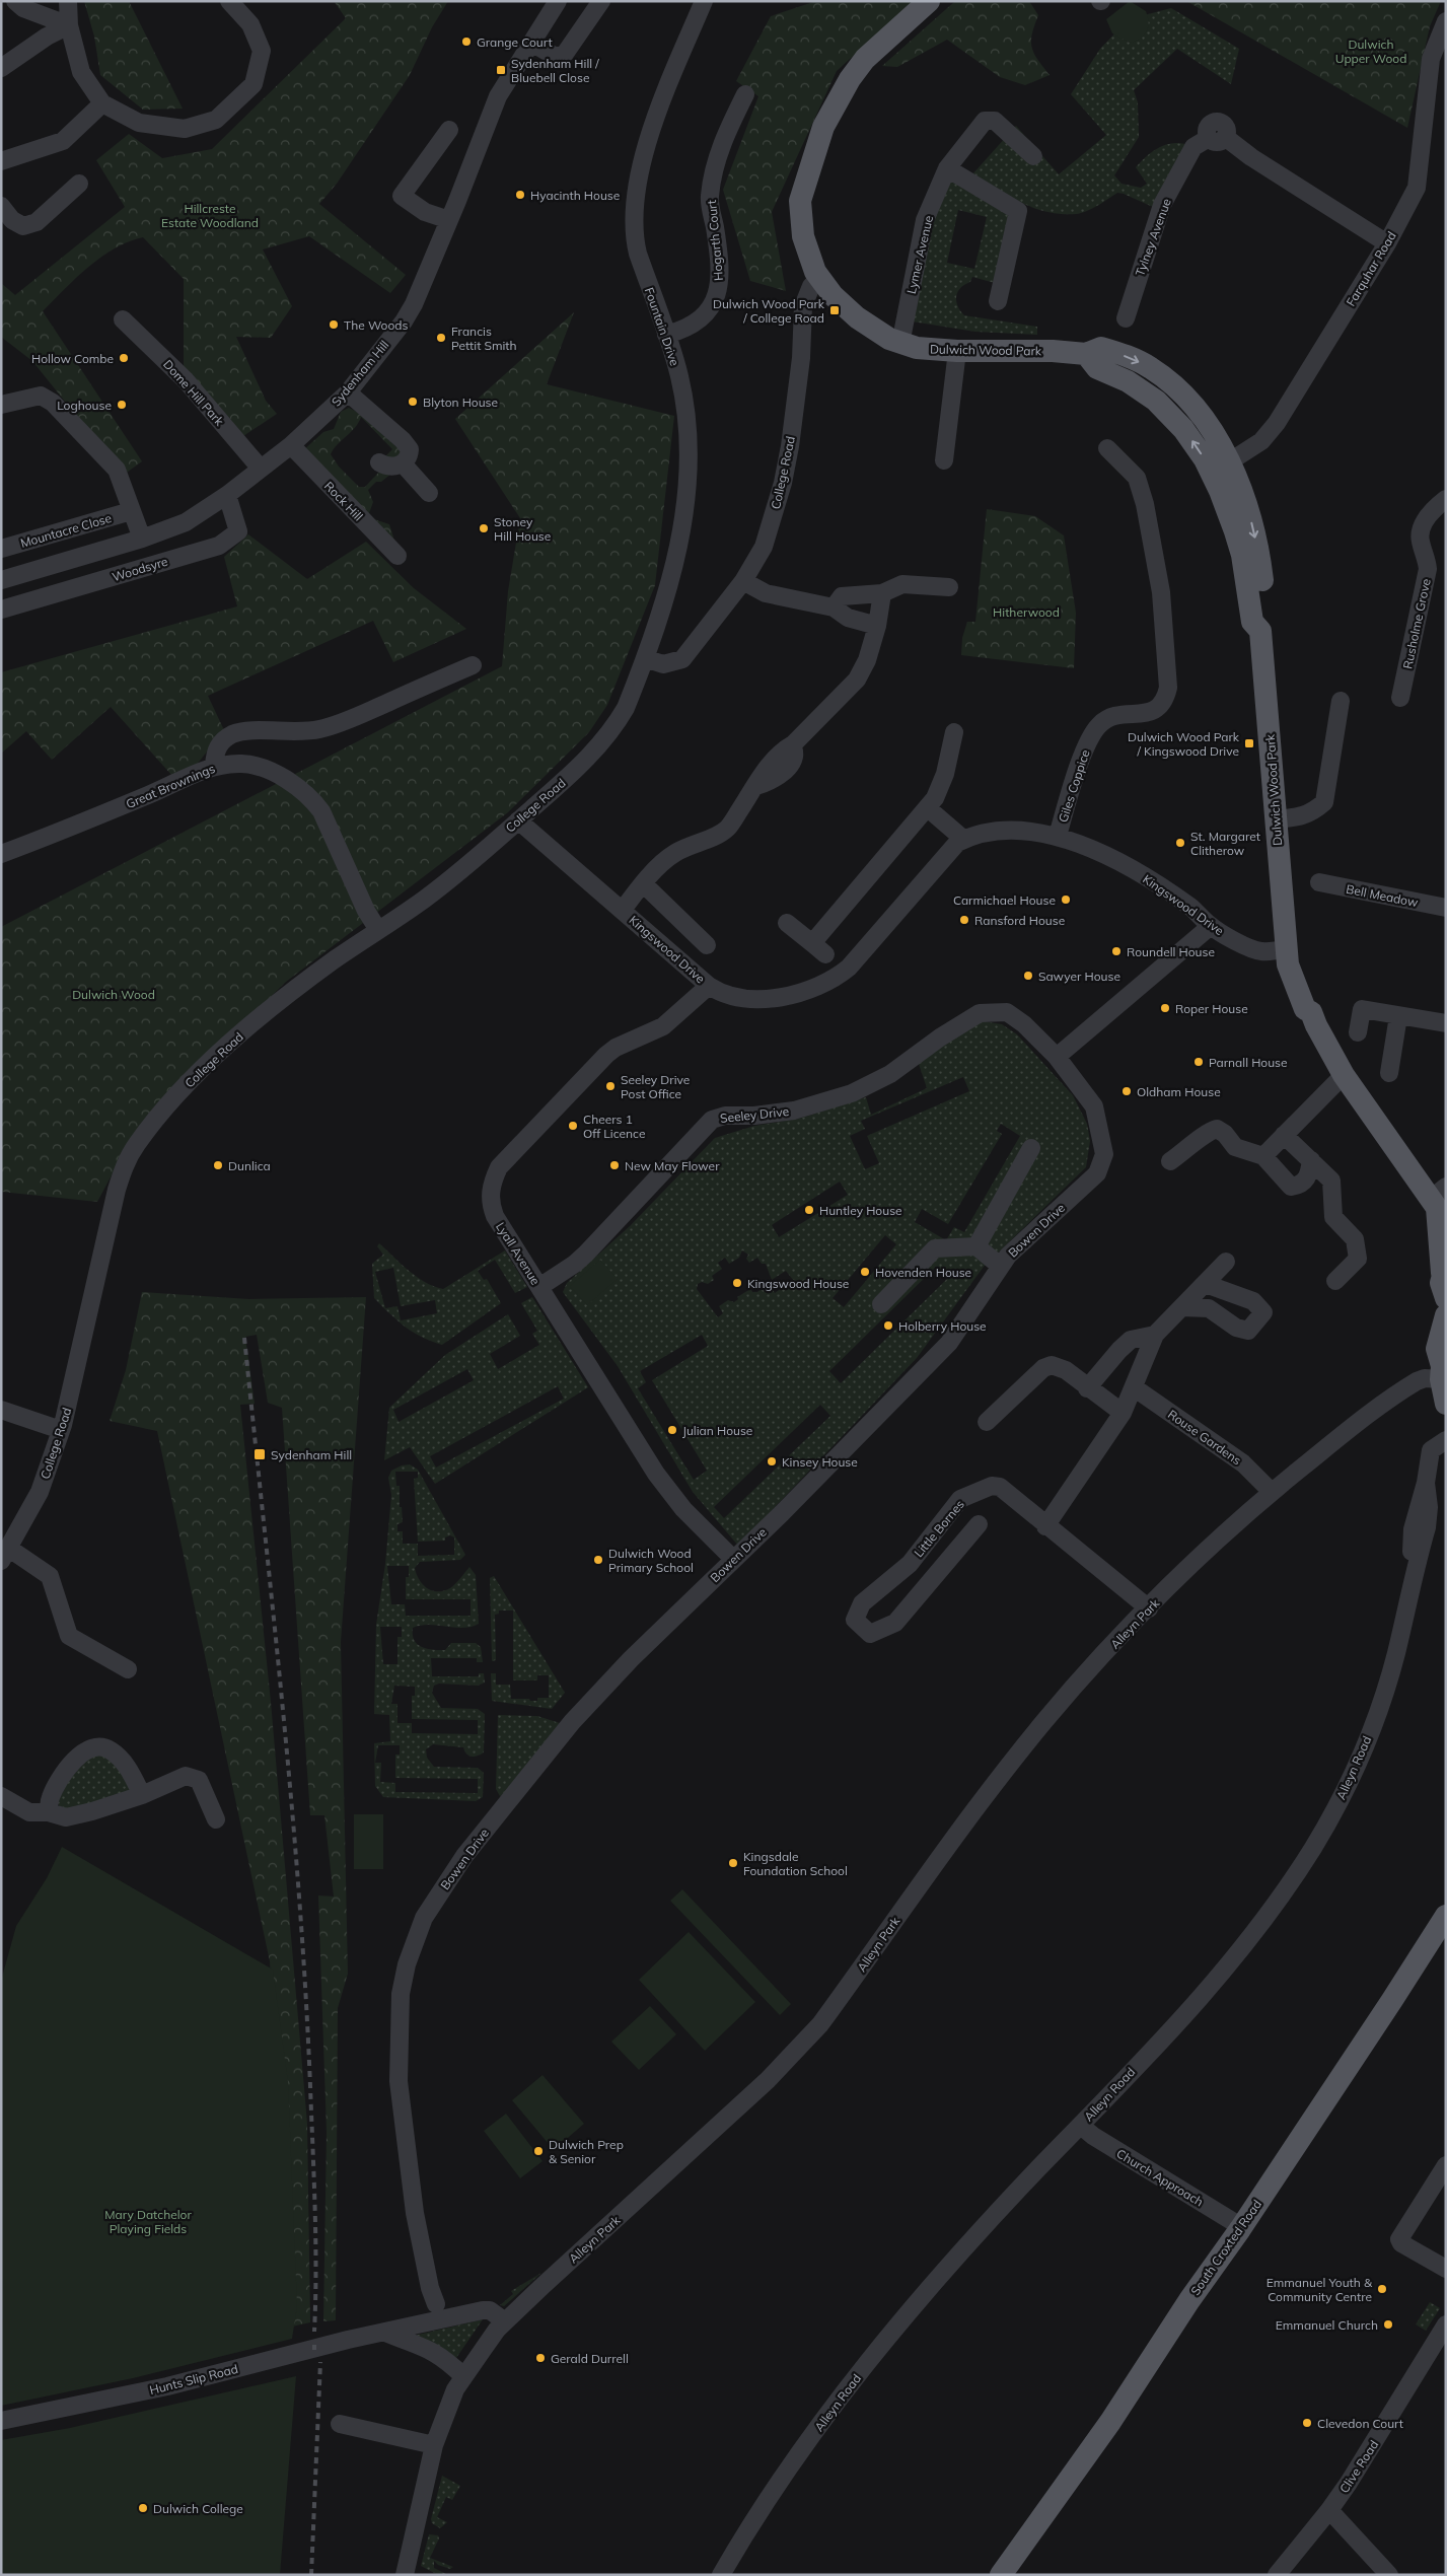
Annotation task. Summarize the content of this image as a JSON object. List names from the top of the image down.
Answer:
{
  "streets": {
    "main road": ["Dulwich Wood Park", "South Croxted Road"],
    "street": [
      "Tylney Avenue",
      "Hogarth Court",
      "Lymer Avenue",
      "Farquhar Road",
      "Fountain Drive",
      "Sydenham Hill",
      "Dome Hill Park",
      "College Road",
      "Rock Hill",
      "Mountacre Close",
      "Woodsyre",
      "Rusholme Grove",
      "Great Brownings",
      "Giles Coppice",
      "Bell Meadow",
      "Kingswood Drive",
      "Seeley Drive",
      "Bowen Drive",
      "Lyall Avenue",
      "Rouse Gardens",
      "Little Bornes",
      "Alleyn Park",
      "Alleyn Road",
      "Church Approach",
      "Hunts Slip Road",
      "Clive Road"
    ]
  },
  "crossings": [
    ["Tylney Avenue", "Farquhar Road"],
    ["Hogarth Court", "Fountain Drive"],
    ["Lymer Avenue", "Dulwich Wood Park"],
    ["Farquhar Road", "Dulwich Wood Park"],
    ["Fountain Drive", "College Road"],
    ["Dulwich Wood Park", "College Road"],
    ["Dulwich Wood Park", "Kingswood Drive"],
    ["Sydenham Hill", "Dome Hill Park"],
    ["Sydenham Hill", "Rock Hill"],
    ["Sydenham Hill", "Woodsyre"],
    ["College Road", "Great Brownings"],
    ["College Road", "Kingswood Drive"],
    ["Giles Coppice", "Kingswood Drive"],
    ["Kingswood Drive", "Lyall Avenue"],
    ["Seeley Drive", "Bowen Drive"],
    ["Seeley Drive", "Lyall Avenue"],
    ["Bowen Drive", "Lyall Avenue"],
    ["Rouse Gardens", "Alleyn Park"],
    ["Little Bornes", "Alleyn Park"],
    ["Alleyn Park", "Hunts Slip Road"],
    ["Alleyn Road", "Church Approach"],
    ["Church Approach", "South Croxted Road"]
  ],
  "parks": [
    "Dulwich Upper Wood",
    "Hillcreste Estate Woodland",
    "Hitherwood",
    "Dulwich Wood",
    "Mary Datchelor Playing Fields"
  ],
  "places": {
    "other": [
      "Grange Court",
      "Hyacinth House",
      "The Woods",
      "Francis Pettit Smith",
      "Hollow Combe",
      "Blyton House",
      "Loghouse",
      "Stoney Hill House",
      "St. Margaret Clitherow",
      "Carmichael House",
      "Ransford House",
      "Roundell House",
      "Sawyer House",
      "Roper House",
      "Parnall House",
      "Seeley Drive Post Office",
      "Oldham House",
      "Cheers 1 Off Licence",
      "Dunlica",
      "New May Flower",
      "Huntley House",
      "Hovenden House",
      "Kingswood House",
      "Holberry House",
      "Julian House",
      "Kinsey House",
      "Dulwich Wood Primary School",
      "Kingsdale Foundation School",
      "Dulwich Prep & Senior",
      "Emmanuel Youth & Community Centre",
      "Emmanuel Church",
      "Gerald Durrell",
      "Clevedon Court",
      "Dulwich College"
    ],
    "transit": [
      "Sydenham Hill / Bluebell Close",
      "Dulwich Wood Park / College Road",
      "Dulwich Wood Park / Kingswood Drive",
      "Sydenham Hill"
    ]
  }
}
